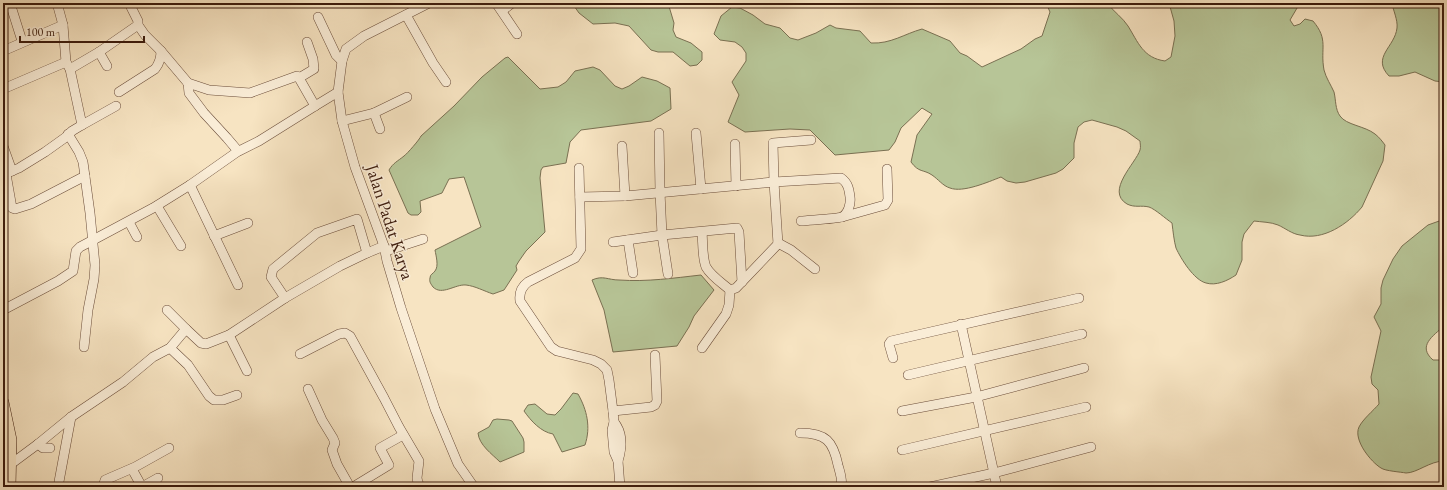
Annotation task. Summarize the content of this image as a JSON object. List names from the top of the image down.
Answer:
{
  "streets": {
    "street": ["Jalan Padat Karya"]
  },
  "scale_bar": "100 m"
}
